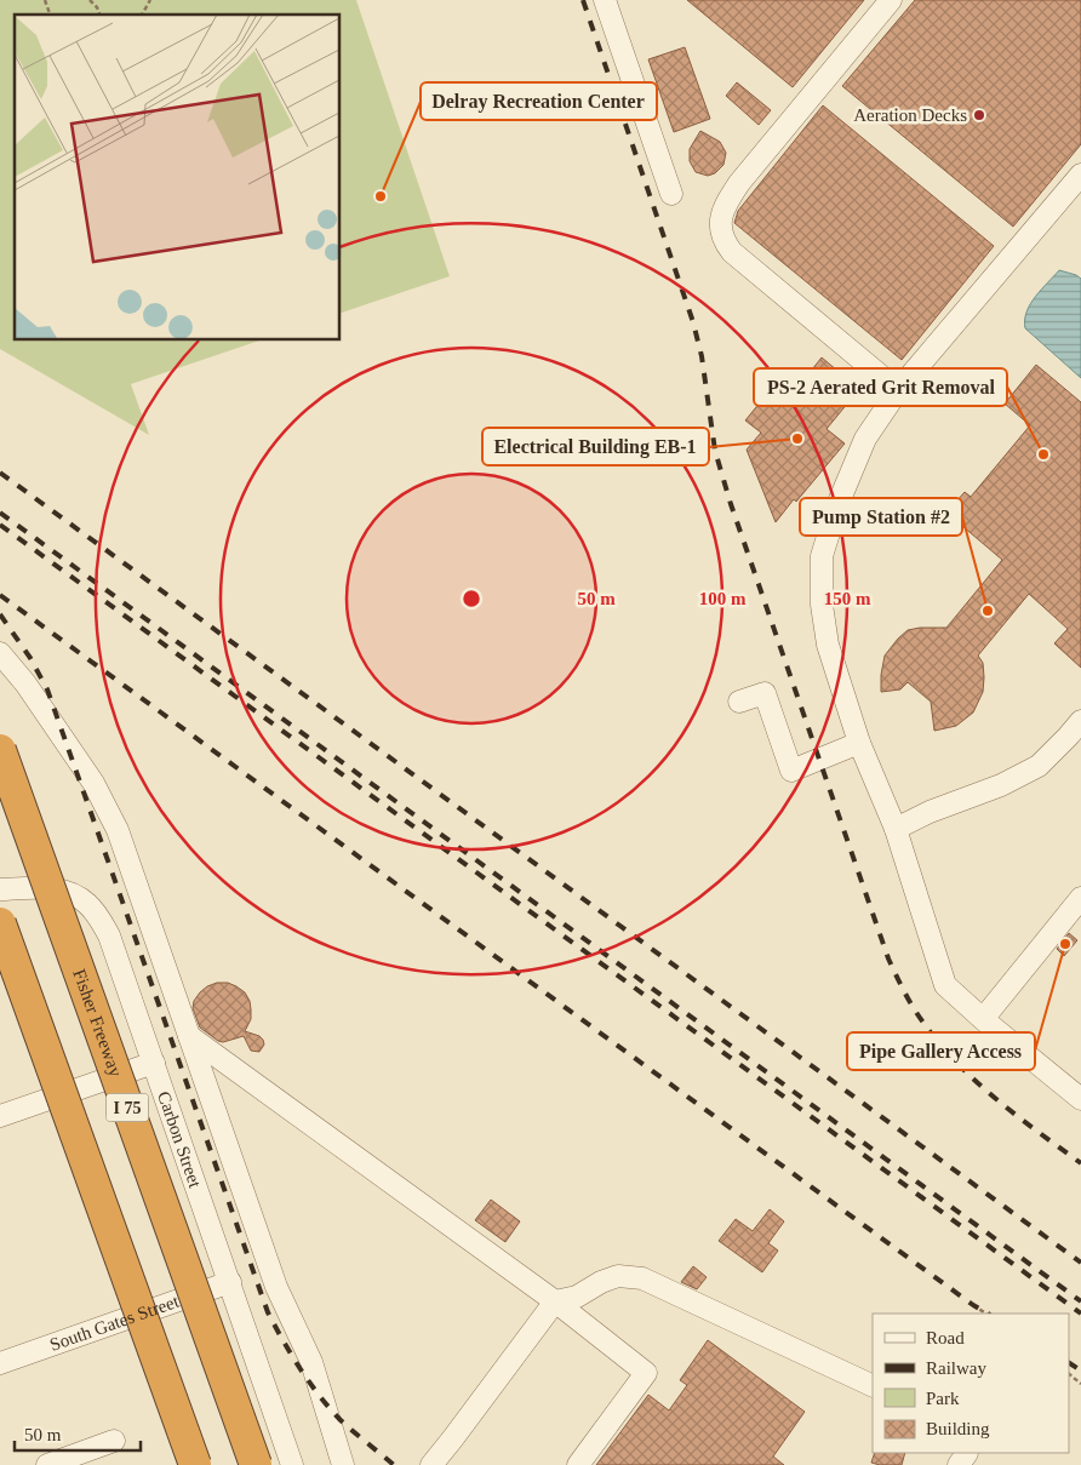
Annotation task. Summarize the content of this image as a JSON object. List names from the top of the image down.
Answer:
{
  "streets": {
    "highway": ["Fisher Freeway", "I 75"],
    "street": ["Carbon Street", "South Gates Street"]
  },
  "crossings": [
    ["Carbon Street", "South Gates Street"]
  ],
  "places": [
    "Aeration Decks",
    "Delray Recreation Center",
    "Electrical Building EB-1",
    "PS-2 Aerated Grit Removal",
    "Pump Station #2",
    "Pipe Gallery Access"
  ],
  "legend": [
    "Road",
    "Railway",
    "Park",
    "Building"
  ],
  "scale_bar": "50 m",
  "rings": ["50 m", "100 m", "150 m"]
}
